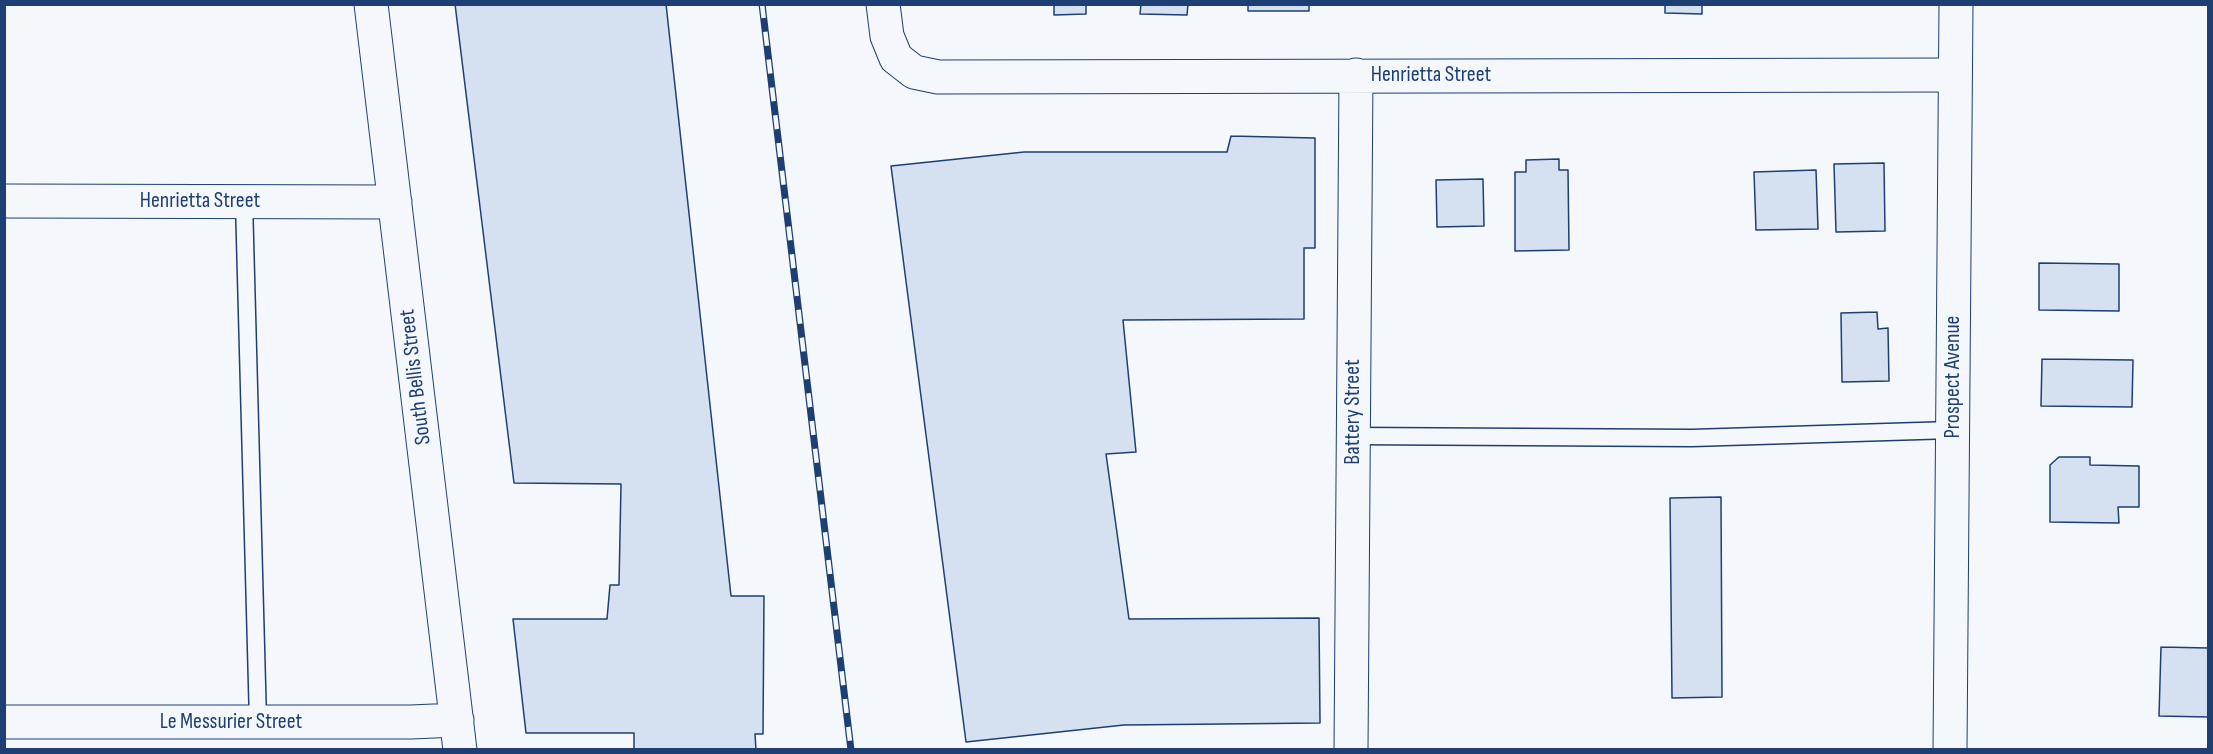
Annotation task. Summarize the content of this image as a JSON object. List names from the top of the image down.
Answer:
{
  "streets": {
    "street": [
      "Henrietta Street",
      "South Bellis Street",
      "Prospect Avenue",
      "Battery Street",
      "Le Messurier Street"
    ]
  },
  "crossings": [
    ["Henrietta Street", "South Bellis Street"],
    ["Henrietta Street", "Prospect Avenue"],
    ["Henrietta Street", "Battery Street"],
    ["South Bellis Street", "Le Messurier Street"]
  ]
}
